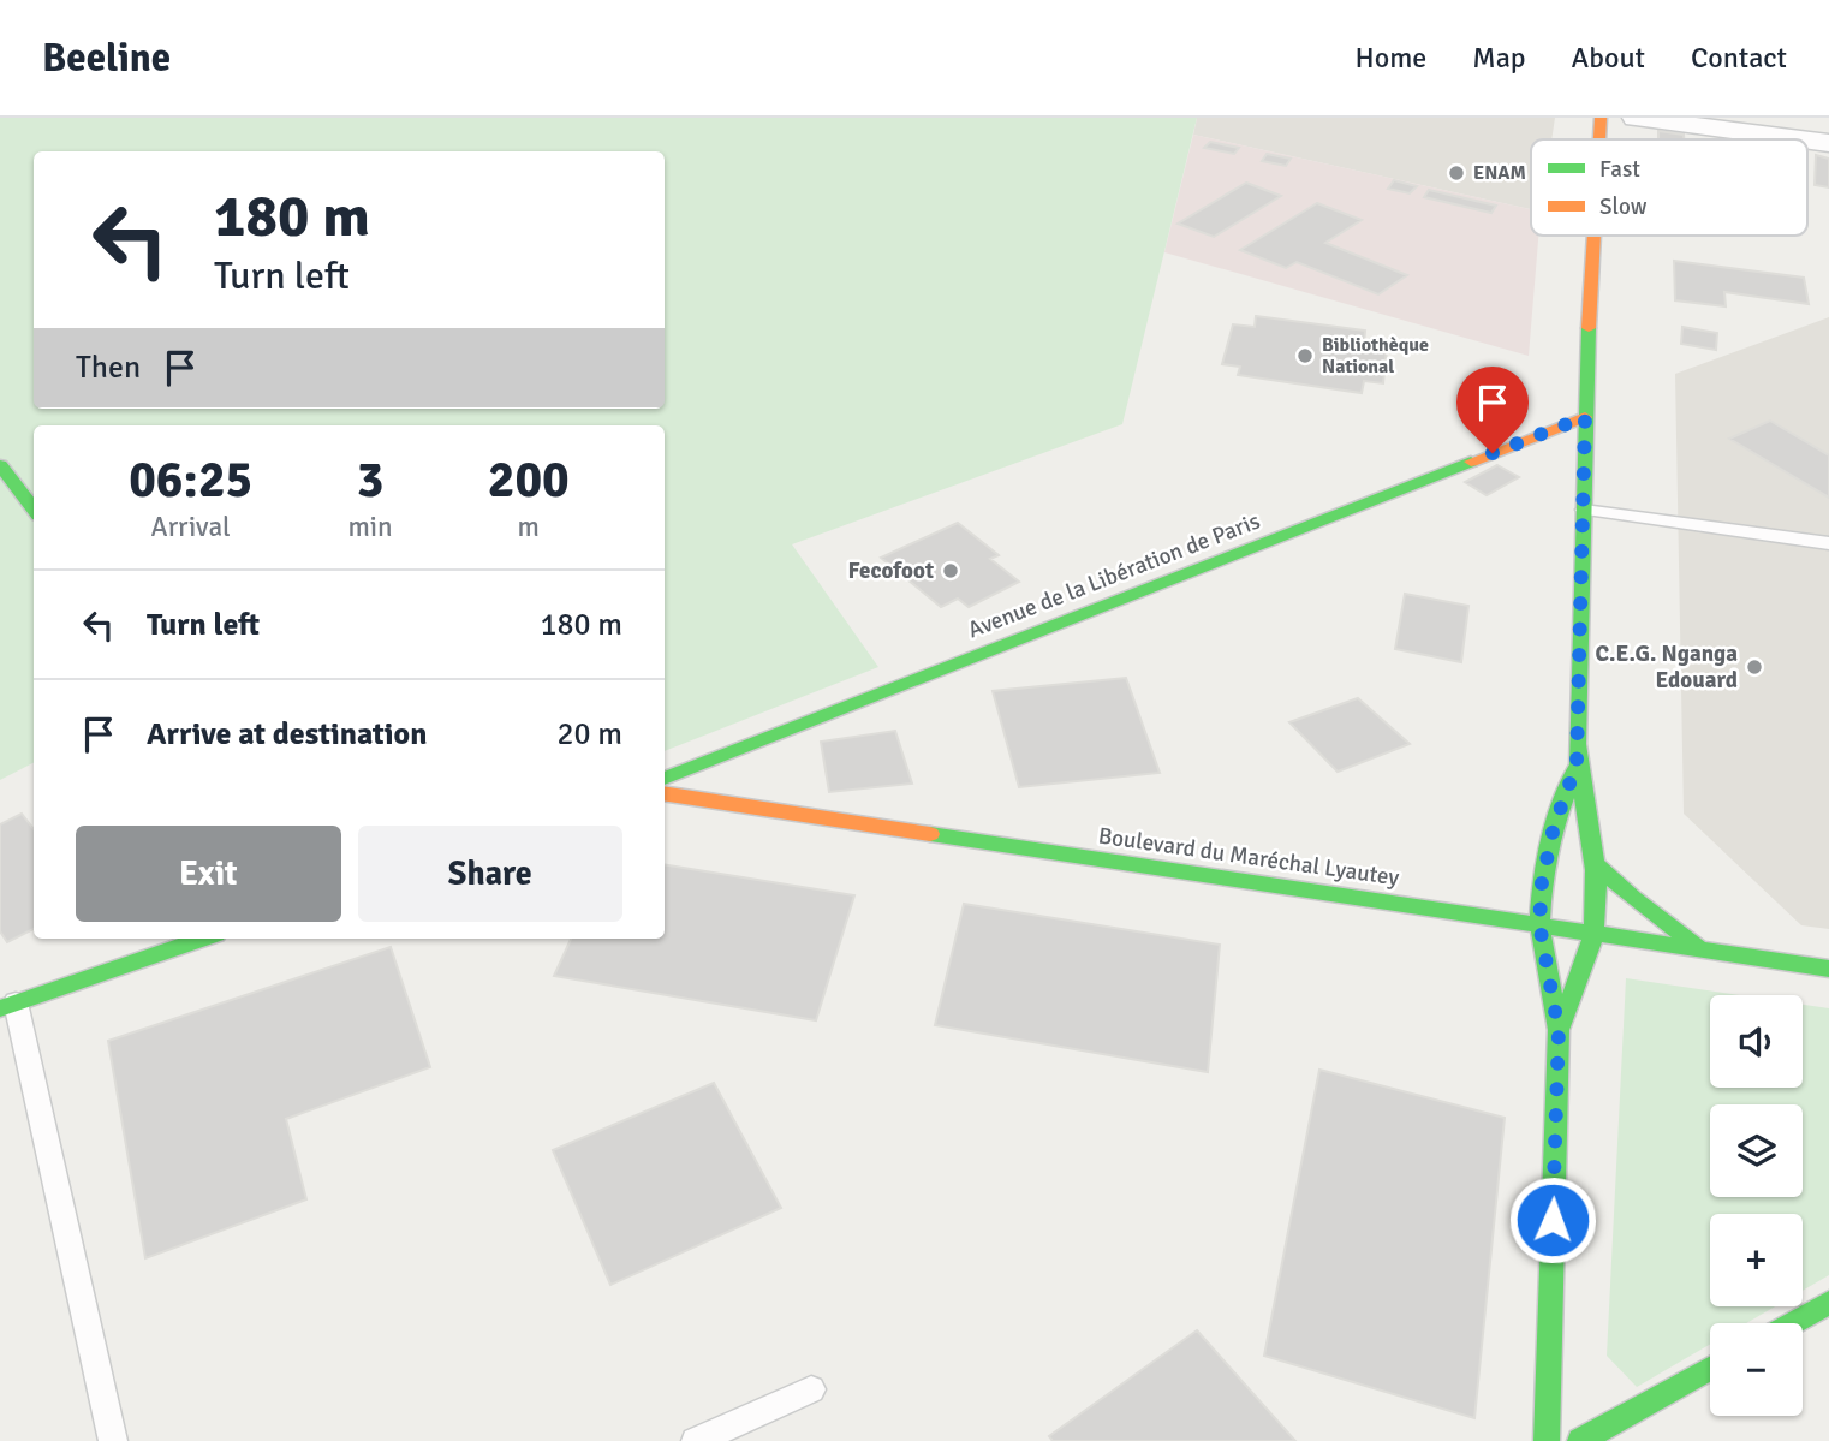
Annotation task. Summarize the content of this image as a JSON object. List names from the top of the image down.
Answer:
{
  "streets": {
    "main road": ["Avenue de la Libération de Paris", "Boulevard du Maréchal Lyautey"]
  },
  "places": [
    "ENAM",
    "Bibliothèque National",
    "Fecofoot",
    "C.E.G. Nganga Edouard"
  ],
  "legend": ["Fast", "Slow"],
  "page": {
    "header": "Beeline",
    "nav": [
      "Home",
      "Map",
      "About",
      "Contact"
    ],
    "turn": ["180 m", "Turn left"],
    "then": "Then",
    "eta": [
      "06:25",
      "Arrival",
      "3",
      "min",
      "200",
      "m"
    ],
    "list": [
      {
        "name": "Turn left",
        "value": "180 m"
      },
      {
        "name": "Arrive at destination",
        "value": "20 m"
      }
    ],
    "buttons": ["Exit", "Share"],
    "map_buttons": ["+", "−"]
  }
}
